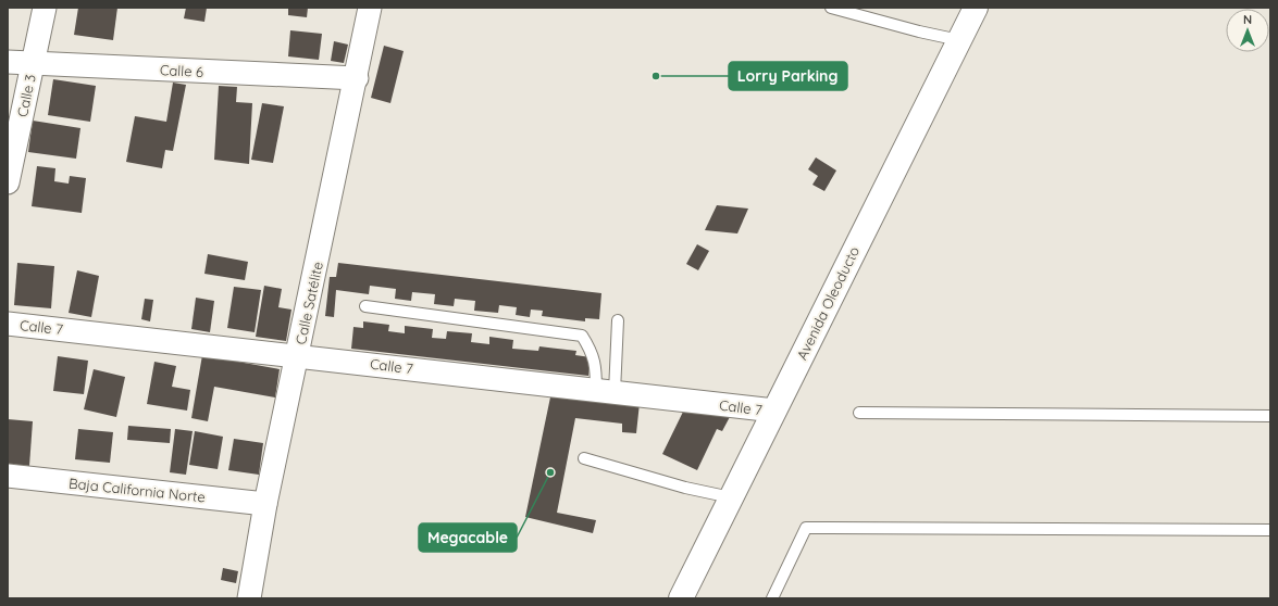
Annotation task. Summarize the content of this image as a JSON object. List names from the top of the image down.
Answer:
{
  "streets": {
    "main road": ["Avenida Oleoducto"],
    "street": [
      "Calle 6",
      "Calle 3",
      "Calle Satélite",
      "Calle 7",
      "Baja California Norte"
    ]
  },
  "crossings": [
    ["Calle 6", "Calle 3"],
    ["Calle 6", "Calle Satélite"],
    ["Calle Satélite", "Calle 7"],
    ["Calle Satélite", "Baja California Norte"],
    ["Avenida Oleoducto", "Calle 7"]
  ],
  "places": ["Lorry Parking", "Megacable"],
  "north": "top"
}
